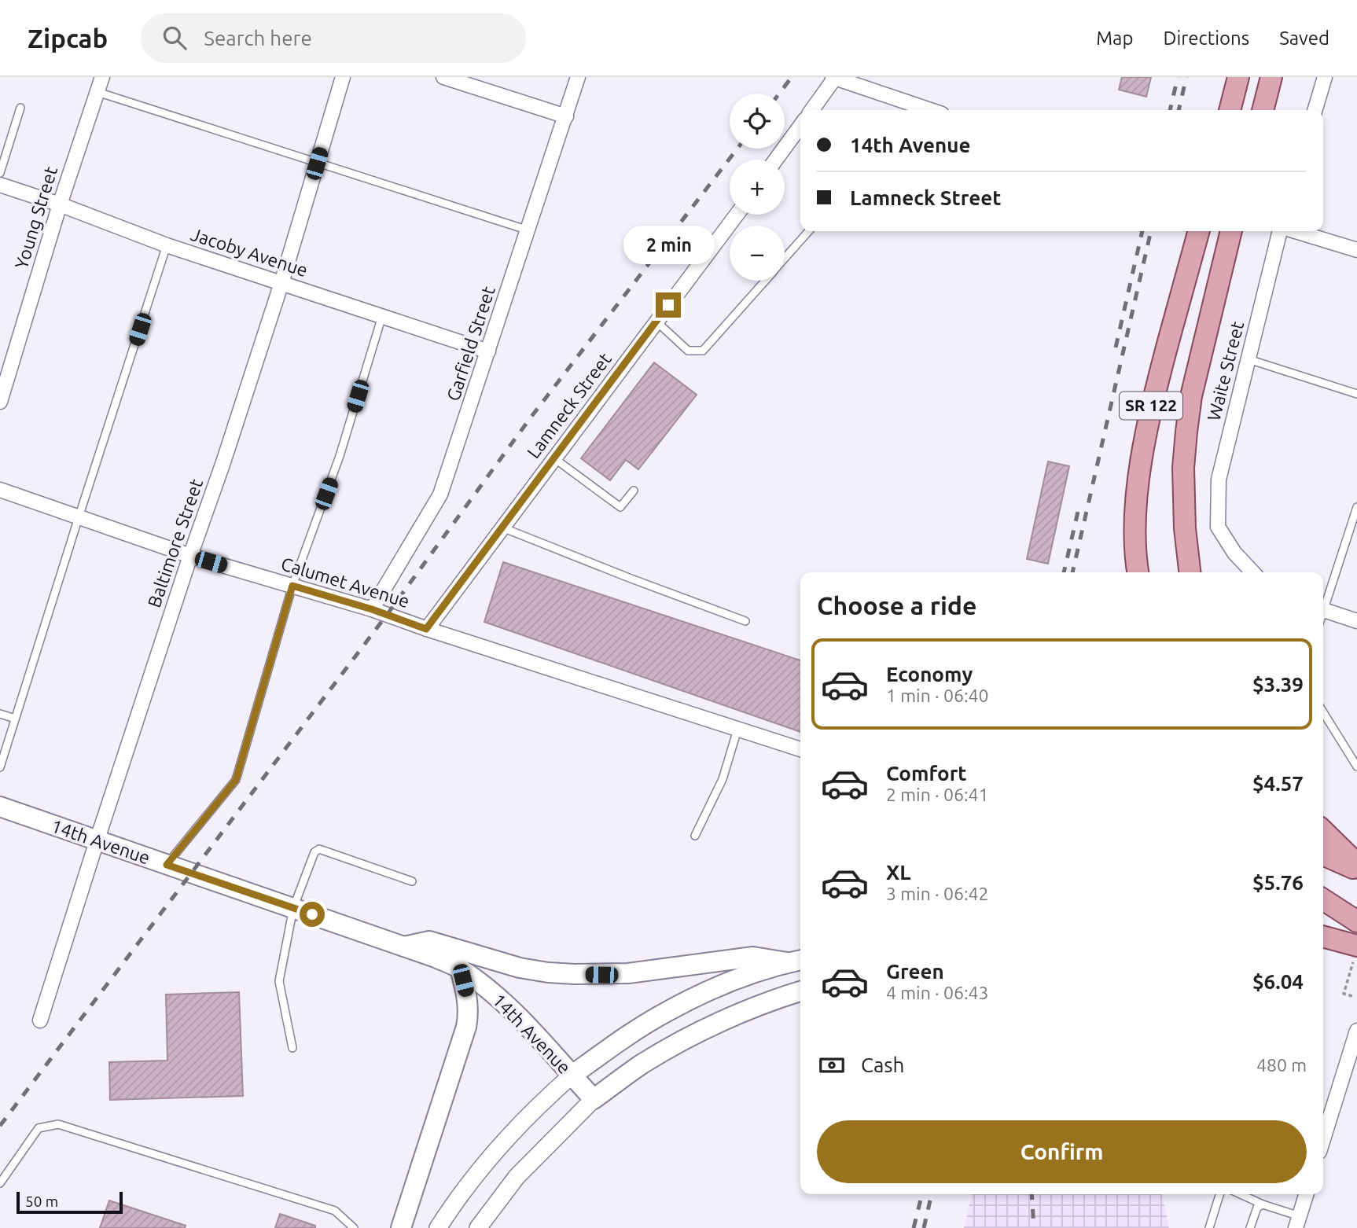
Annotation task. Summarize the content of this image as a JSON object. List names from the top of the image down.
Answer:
{
  "streets": {
    "main road": ["SR 122", "14th Avenue"],
    "street": [
      "Young Street",
      "Jacoby Avenue",
      "Garfield Street",
      "Waite Street",
      "Lamneck Street",
      "Baltimore Street",
      "Calumet Avenue"
    ]
  },
  "crossings": [
    ["Young Street", "Jacoby Avenue"],
    ["Jacoby Avenue", "Garfield Street"],
    ["Jacoby Avenue", "Baltimore Street"],
    ["Garfield Street", "Calumet Avenue"],
    ["Lamneck Street", "Calumet Avenue"],
    ["Baltimore Street", "Calumet Avenue"],
    ["Baltimore Street", "14th Avenue"]
  ],
  "scale_bar": "50 m",
  "page": {
    "header": "Zipcab",
    "search": "Search here",
    "nav": ["Map", "Directions", "Saved"],
    "map_buttons": ["+", "−"],
    "banner": ["14th Avenue", "Lamneck Street"],
    "bubble": "2 min",
    "heading": "Choose a ride",
    "list": [
      {
        "name": "Economy",
        "note": "1 min · 06:40",
        "value": "$3.39"
      },
      {
        "name": "Comfort",
        "note": "2 min · 06:41",
        "value": "$4.57"
      },
      {
        "name": "XL",
        "note": "3 min · 06:42",
        "value": "$5.76"
      },
      {
        "name": "Green",
        "note": "4 min · 06:43",
        "value": "$6.04"
      }
    ],
    "pay": ["Cash", "480 m"],
    "buttons": "Confirm",
    "scale": "50 m"
  }
}
